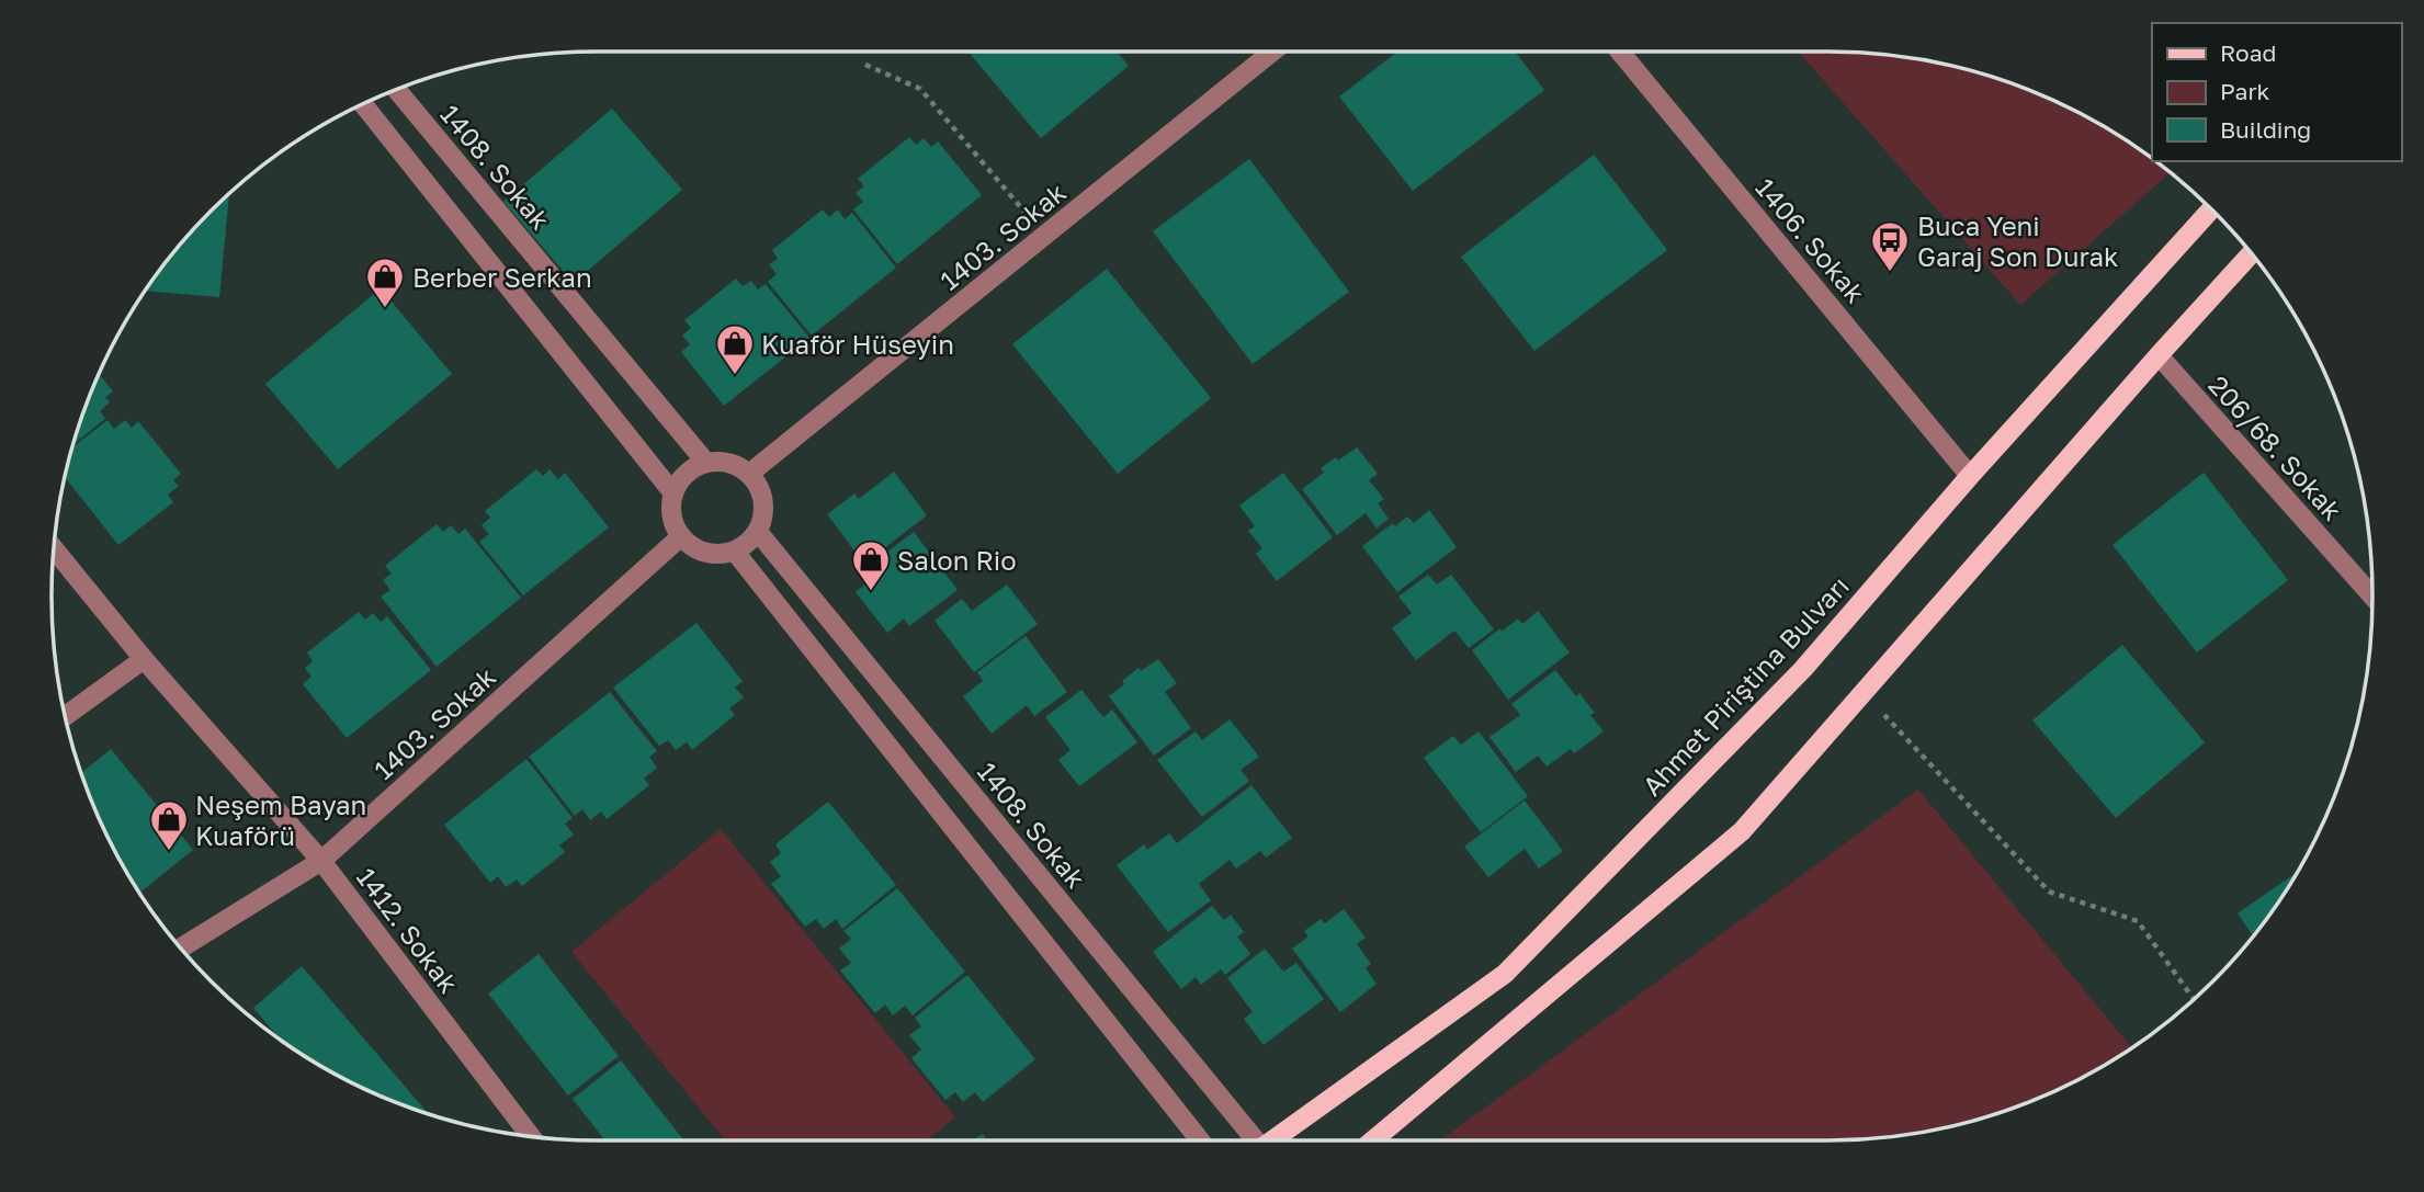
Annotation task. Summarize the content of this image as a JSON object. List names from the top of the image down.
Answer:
{
  "streets": {
    "main road": ["Ahmet Piriştina Bulvarı"],
    "street": [
      "1408. Sokak",
      "1403. Sokak",
      "1406. Sokak",
      "206/68. Sokak",
      "1412. Sokak"
    ]
  },
  "crossings": [
    ["1408. Sokak", "1403. Sokak"],
    ["1403. Sokak", "1412. Sokak"],
    ["1406. Sokak", "Ahmet Piriştina Bulvarı"]
  ],
  "places": {
    "bus stop": ["Buca Yeni Garaj Son Durak"],
    "shop": [
      "Berber Serkan",
      "Kuaför Hüseyin",
      "Salon Rio",
      "Neşem Bayan Kuaförü"
    ]
  },
  "legend": ["Road", "Park", "Building"]
}
